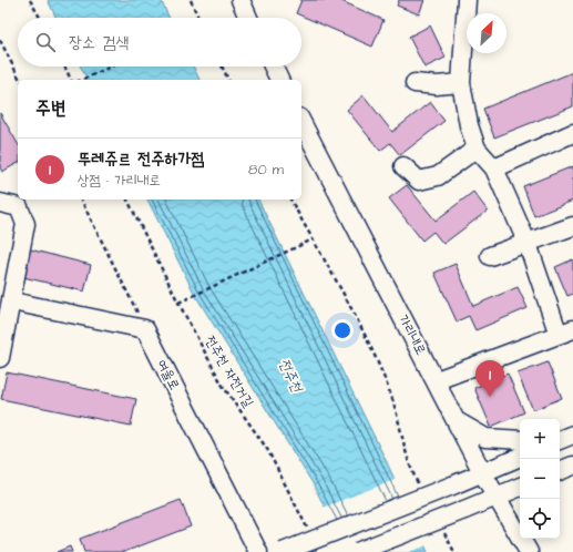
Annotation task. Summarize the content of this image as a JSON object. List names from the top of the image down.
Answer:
{
  "streets": {
    "street": ["가리내로", "여울로"],
    "path": ["전주천 자전거길"]
  },
  "water": ["전주천"],
  "north": "top right",
  "page": {
    "search": "장소 검색",
    "heading": "주변",
    "list": [
      {
        "mark": "1",
        "name": "뚜레쥬르 전주하가점",
        "note": "상점 · 가리내로",
        "value": "80 m"
      }
    ],
    "pins": "1",
    "map_buttons": ["+", "−"]
  }
}
